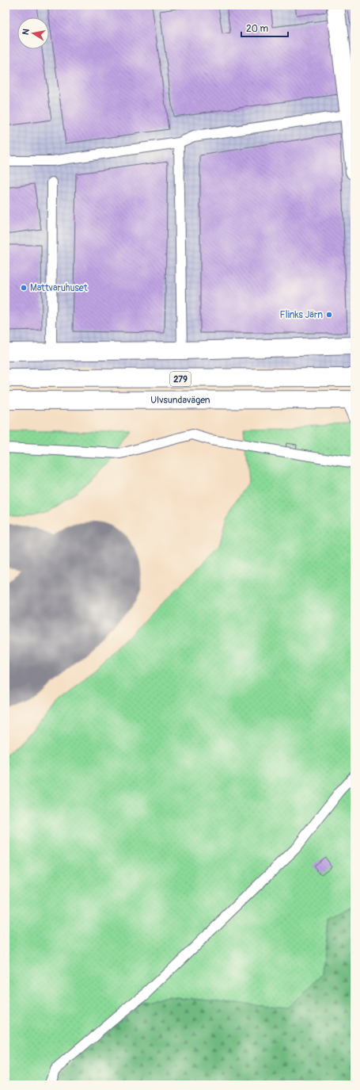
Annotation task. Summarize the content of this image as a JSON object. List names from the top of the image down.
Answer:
{
  "streets": {
    "main road": ["279", "Ulvsundavägen"]
  },
  "places": ["Mattvaruhuset", "Flinks Järn"],
  "scale_bar": "20 m",
  "north": "left"
}
